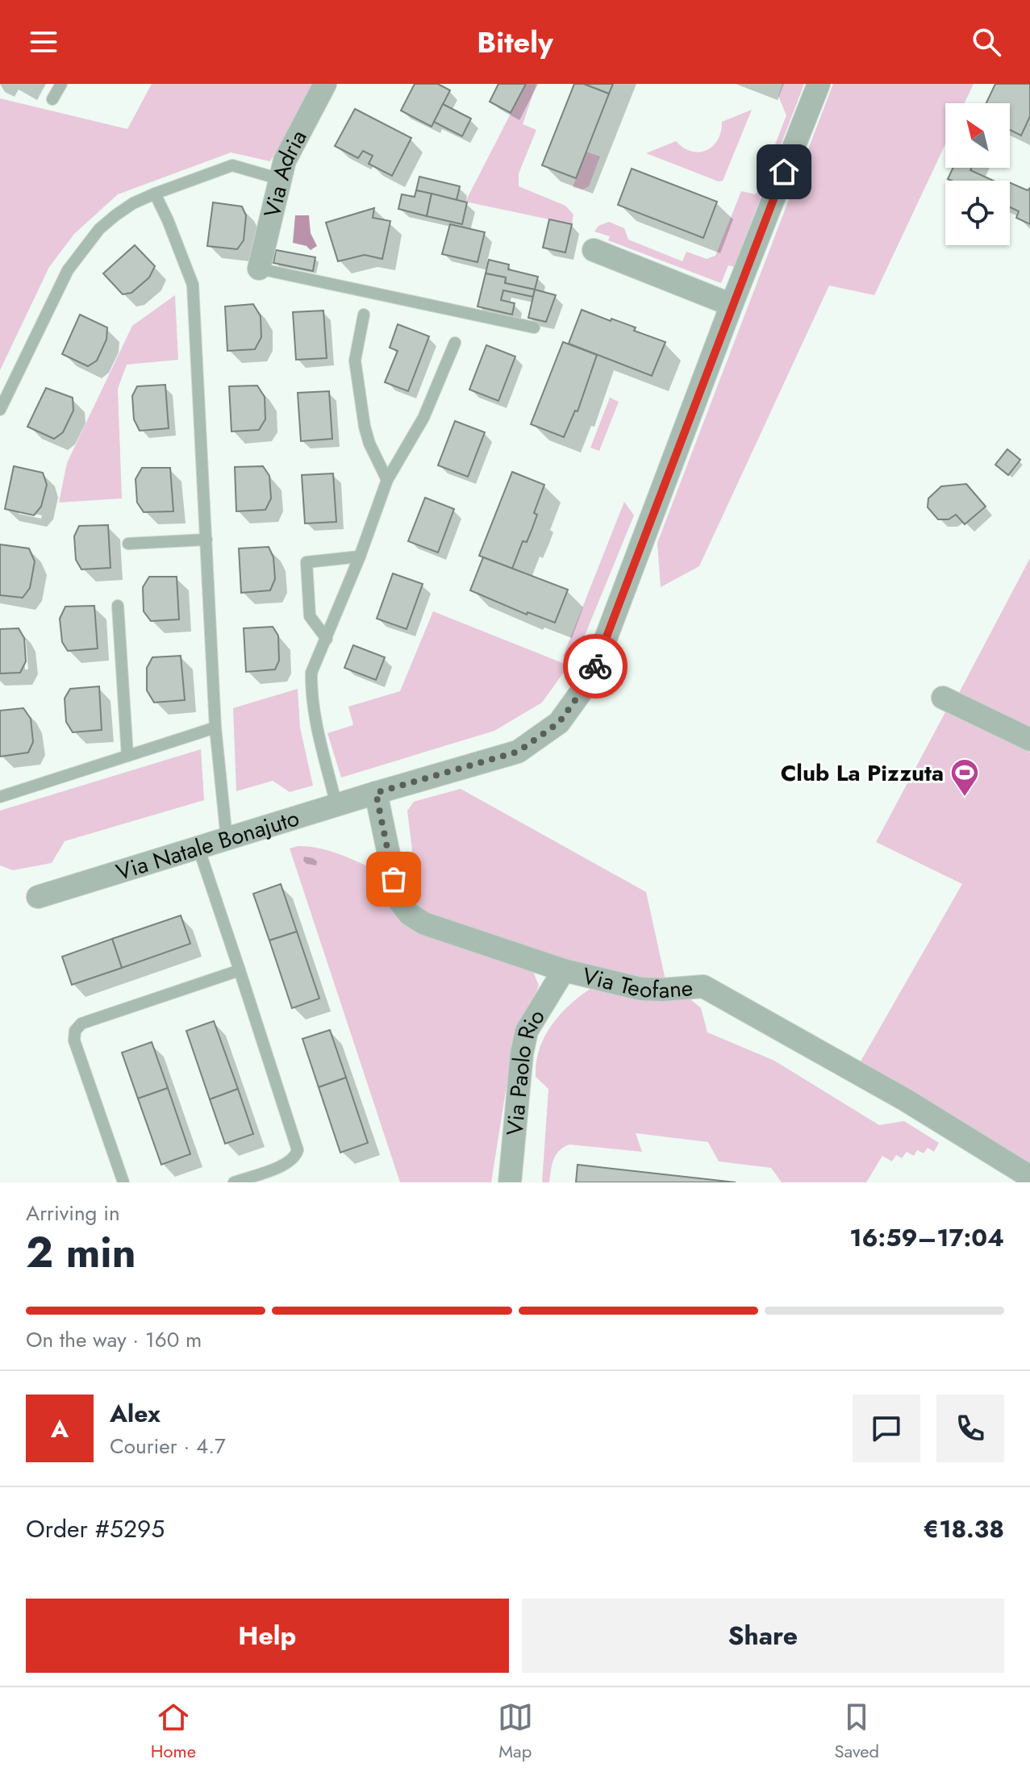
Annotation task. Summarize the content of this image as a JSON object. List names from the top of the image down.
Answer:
{
  "streets": {
    "street": [
      "Via Adria",
      "Via Natale Bonajuto",
      "Via Teofane",
      "Via Paolo Rio"
    ]
  },
  "crossings": [
    ["Via Natale Bonajuto", "Via Teofane"],
    ["Via Teofane", "Via Paolo Rio"]
  ],
  "places": {
    "sports": ["Club La Pizzuta"]
  },
  "north": "top left",
  "page": {
    "header": "Bitely",
    "heading": ["2 min", "Arriving in", "16:59–17:04"],
    "panel": [
      "Alex",
      "Courier · 4.7",
      "Order #5295",
      "€18.38"
    ],
    "bar": "On the way · 160 m",
    "round": "A",
    "buttons": ["Help", "Share"],
    "tabs": ["Home", "Map", "Saved"]
  }
}
